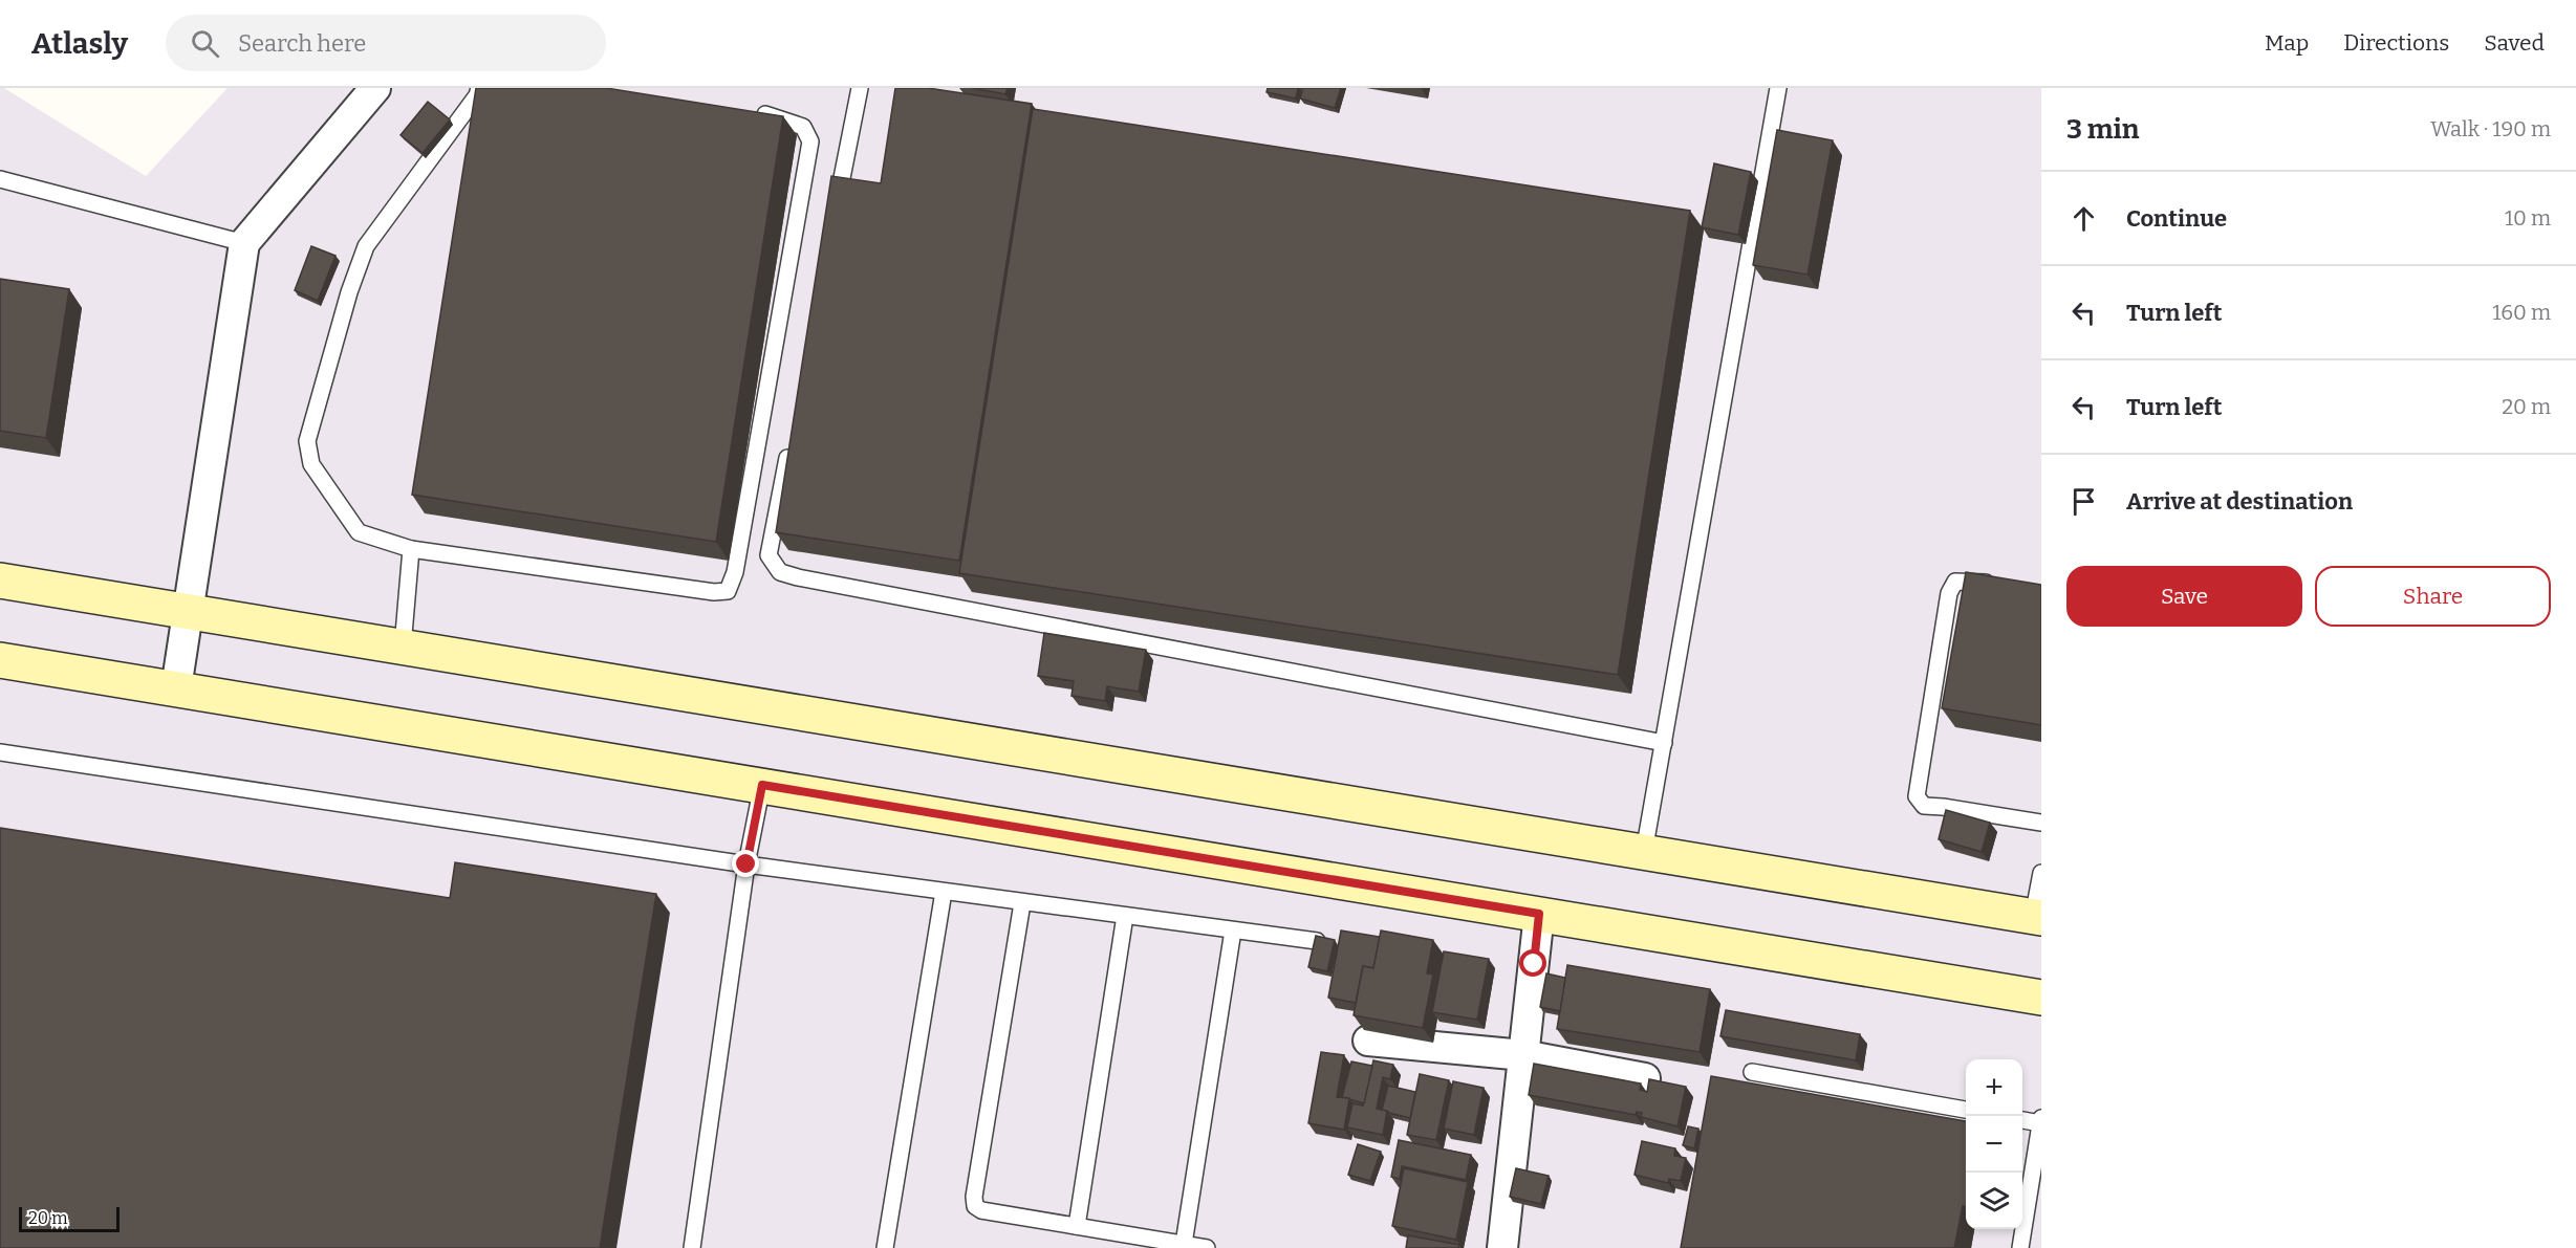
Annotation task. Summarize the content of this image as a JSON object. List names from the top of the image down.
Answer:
{
  "scale_bar": "20 m",
  "page": {
    "header": "Atlasly",
    "search": "Search here",
    "nav": ["Map", "Directions", "Saved"],
    "heading": ["3 min", "Walk · 190 m"],
    "list": [
      ["Continue", "10 m"],
      ["Turn left", "160 m"],
      ["Turn left", "20 m"],
      "Arrive at destination"
    ],
    "buttons": ["Save", "Share"],
    "map_buttons": ["+", "−"],
    "scale": "20 m"
  }
}
